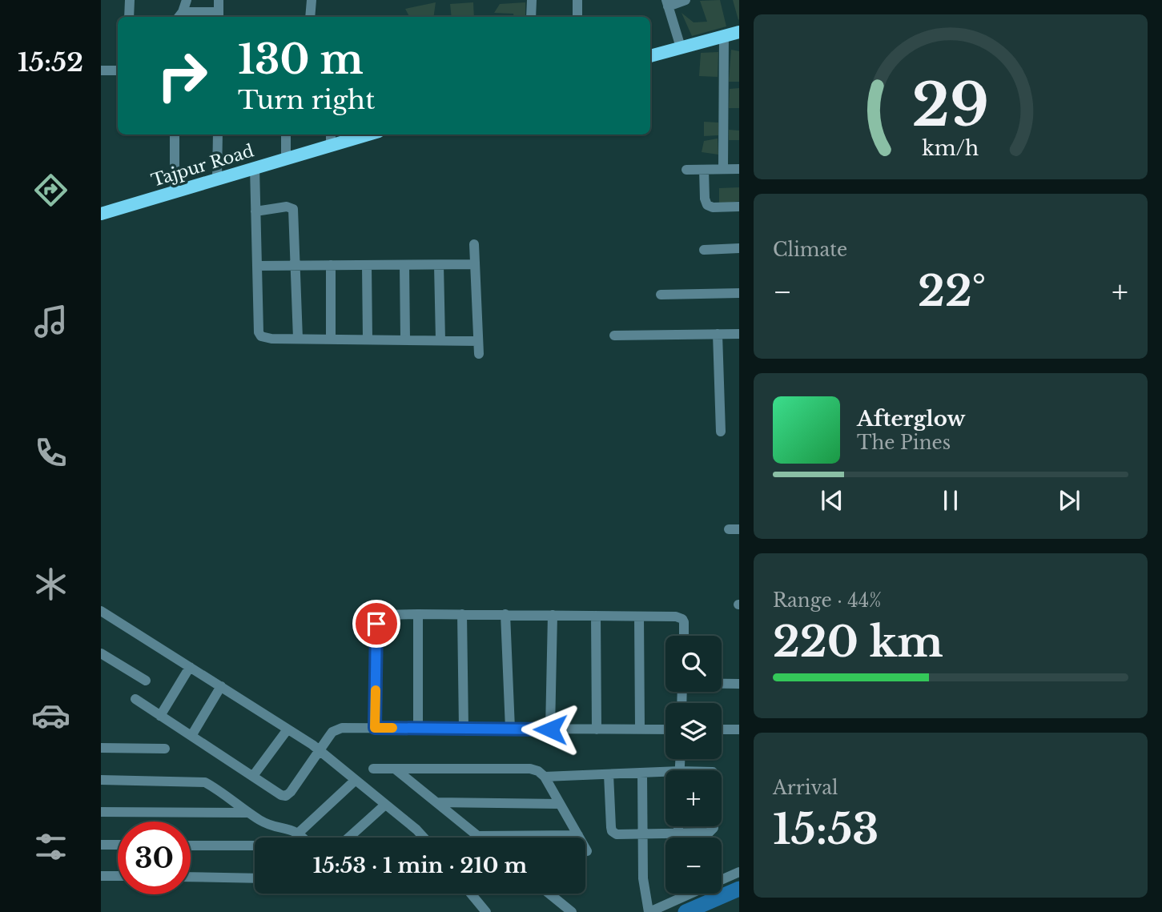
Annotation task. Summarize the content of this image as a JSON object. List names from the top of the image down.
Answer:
{
  "streets": {
    "main road": ["Tajpur Road"]
  },
  "page": {
    "tabs": "15:52",
    "turn": ["130 m", "Turn right"],
    "tile": [
      "Climate",
      ["Range · 44%", "220 km"],
      ["Arrival", "15:53"]
    ],
    "heat": ["−", "22°", "+"],
    "song": ["Afterglow", "The Pines"],
    "map_buttons": ["+", "−"],
    "limit": "30",
    "trip": "15:53 · 1 min · 210 m",
    "gauge": ["29", "km/h"]
  }
}
